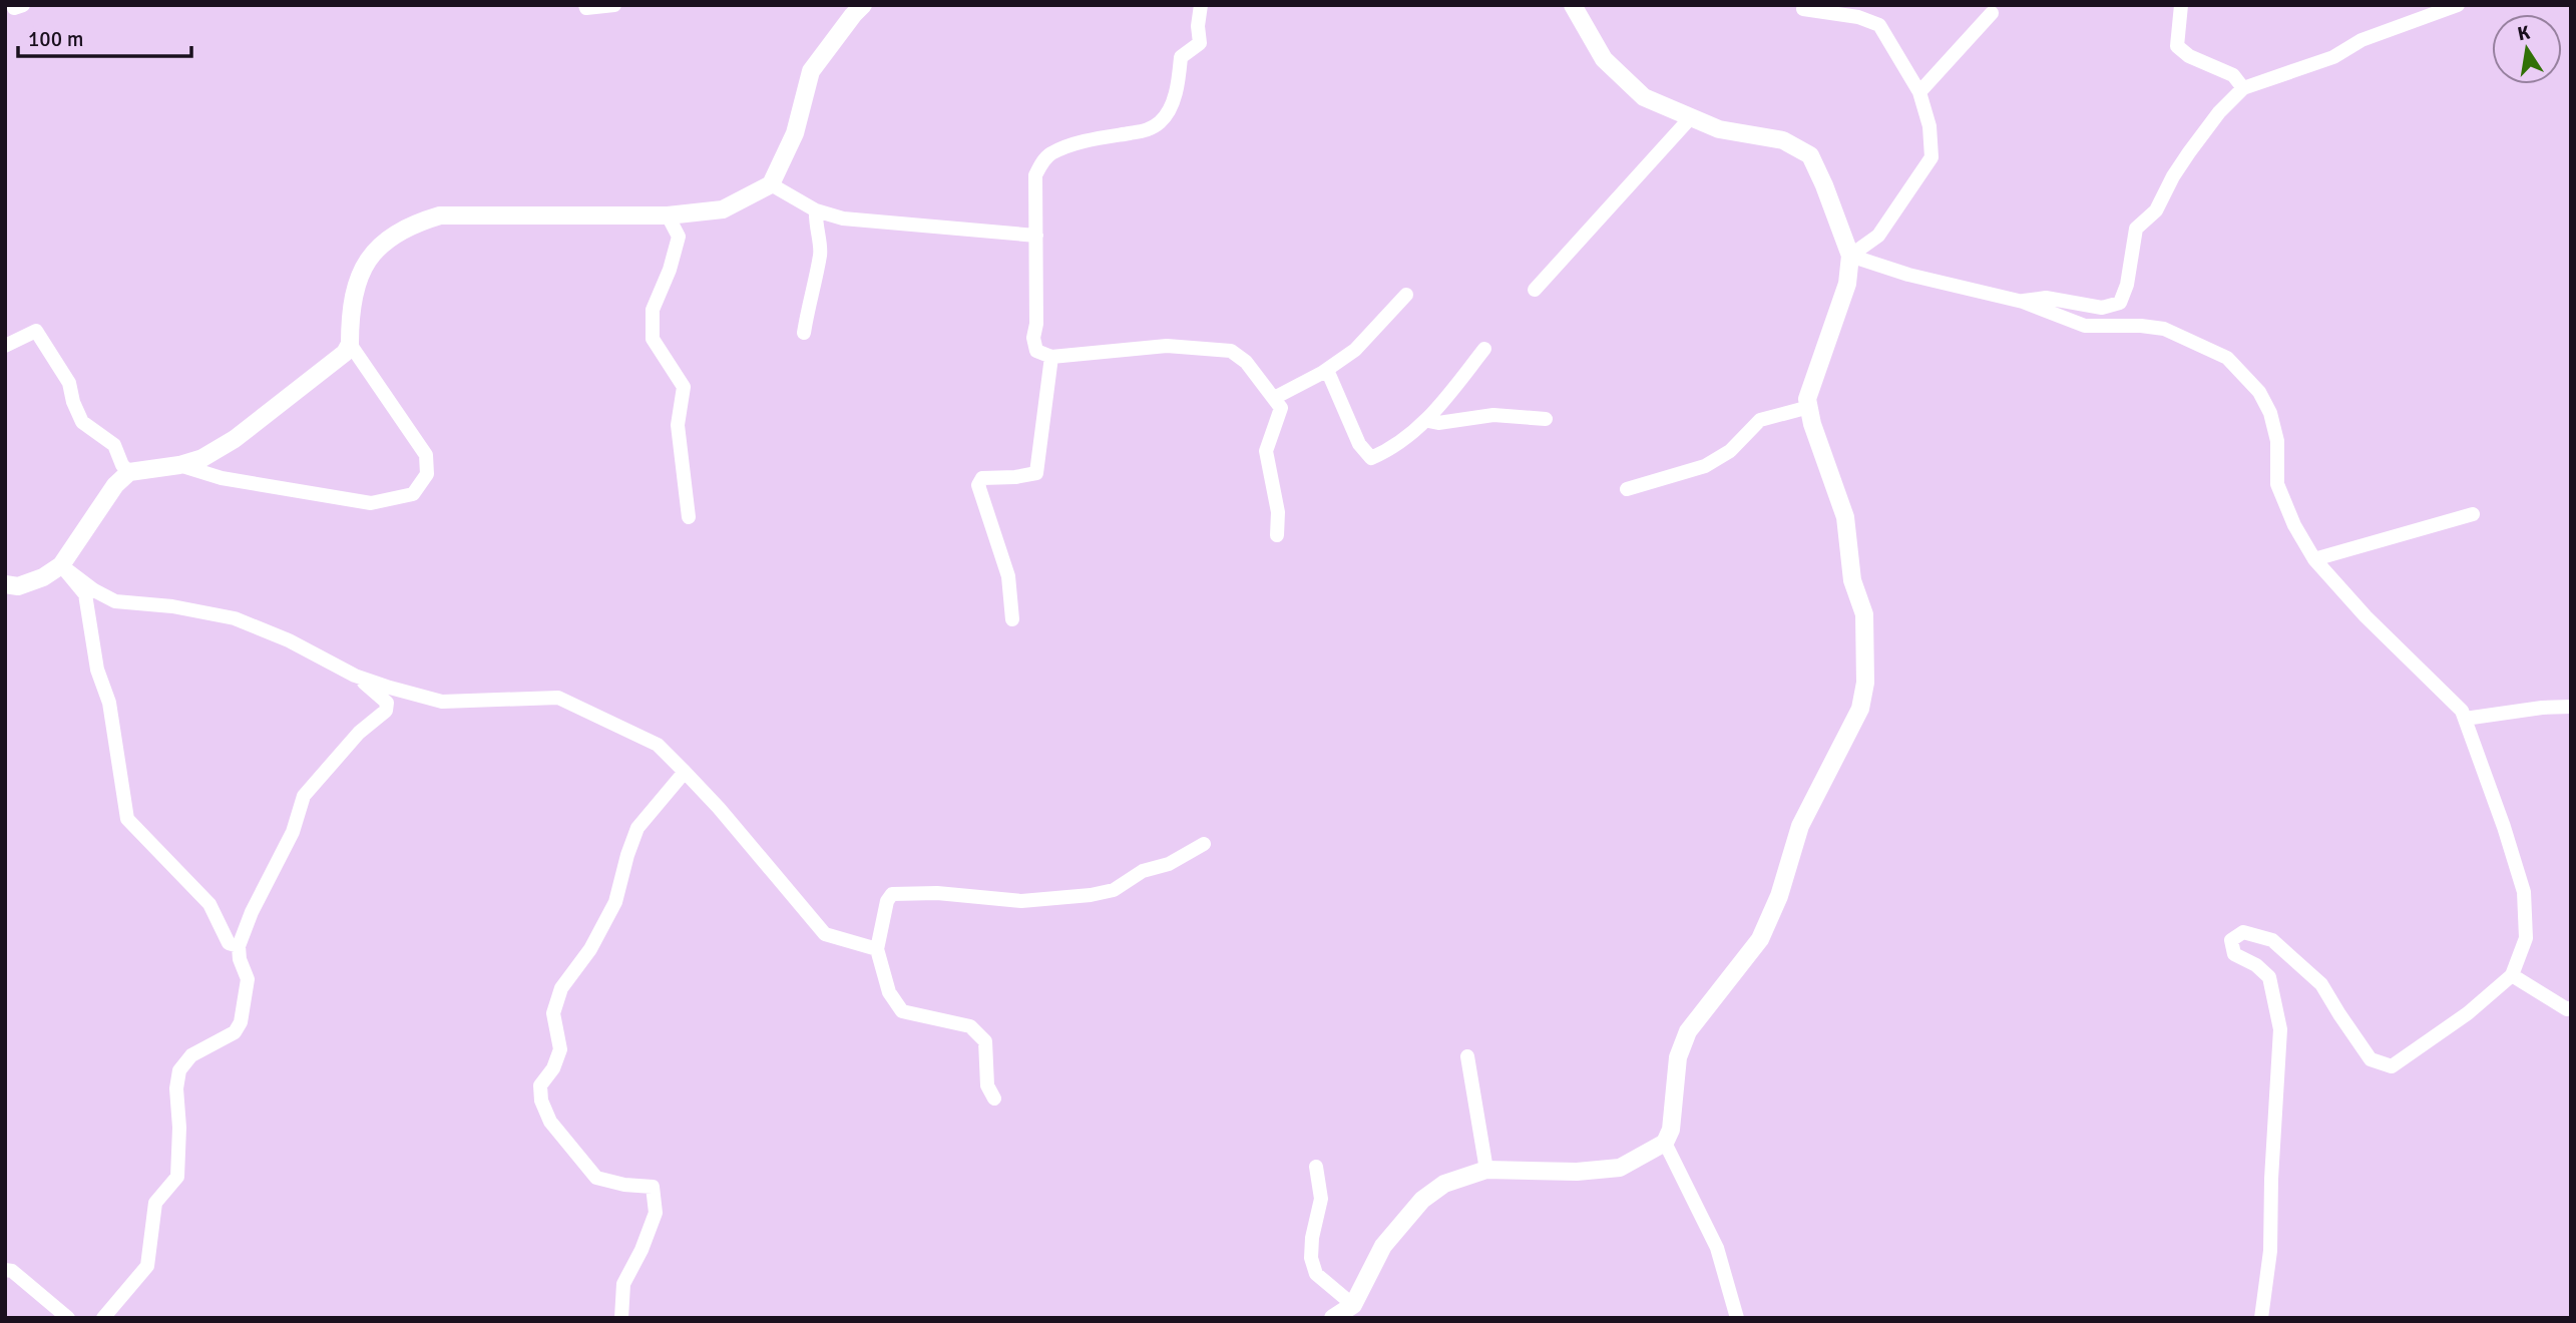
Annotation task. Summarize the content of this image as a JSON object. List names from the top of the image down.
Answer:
{
  "scale_bar": "100 m",
  "north": "top"
}
